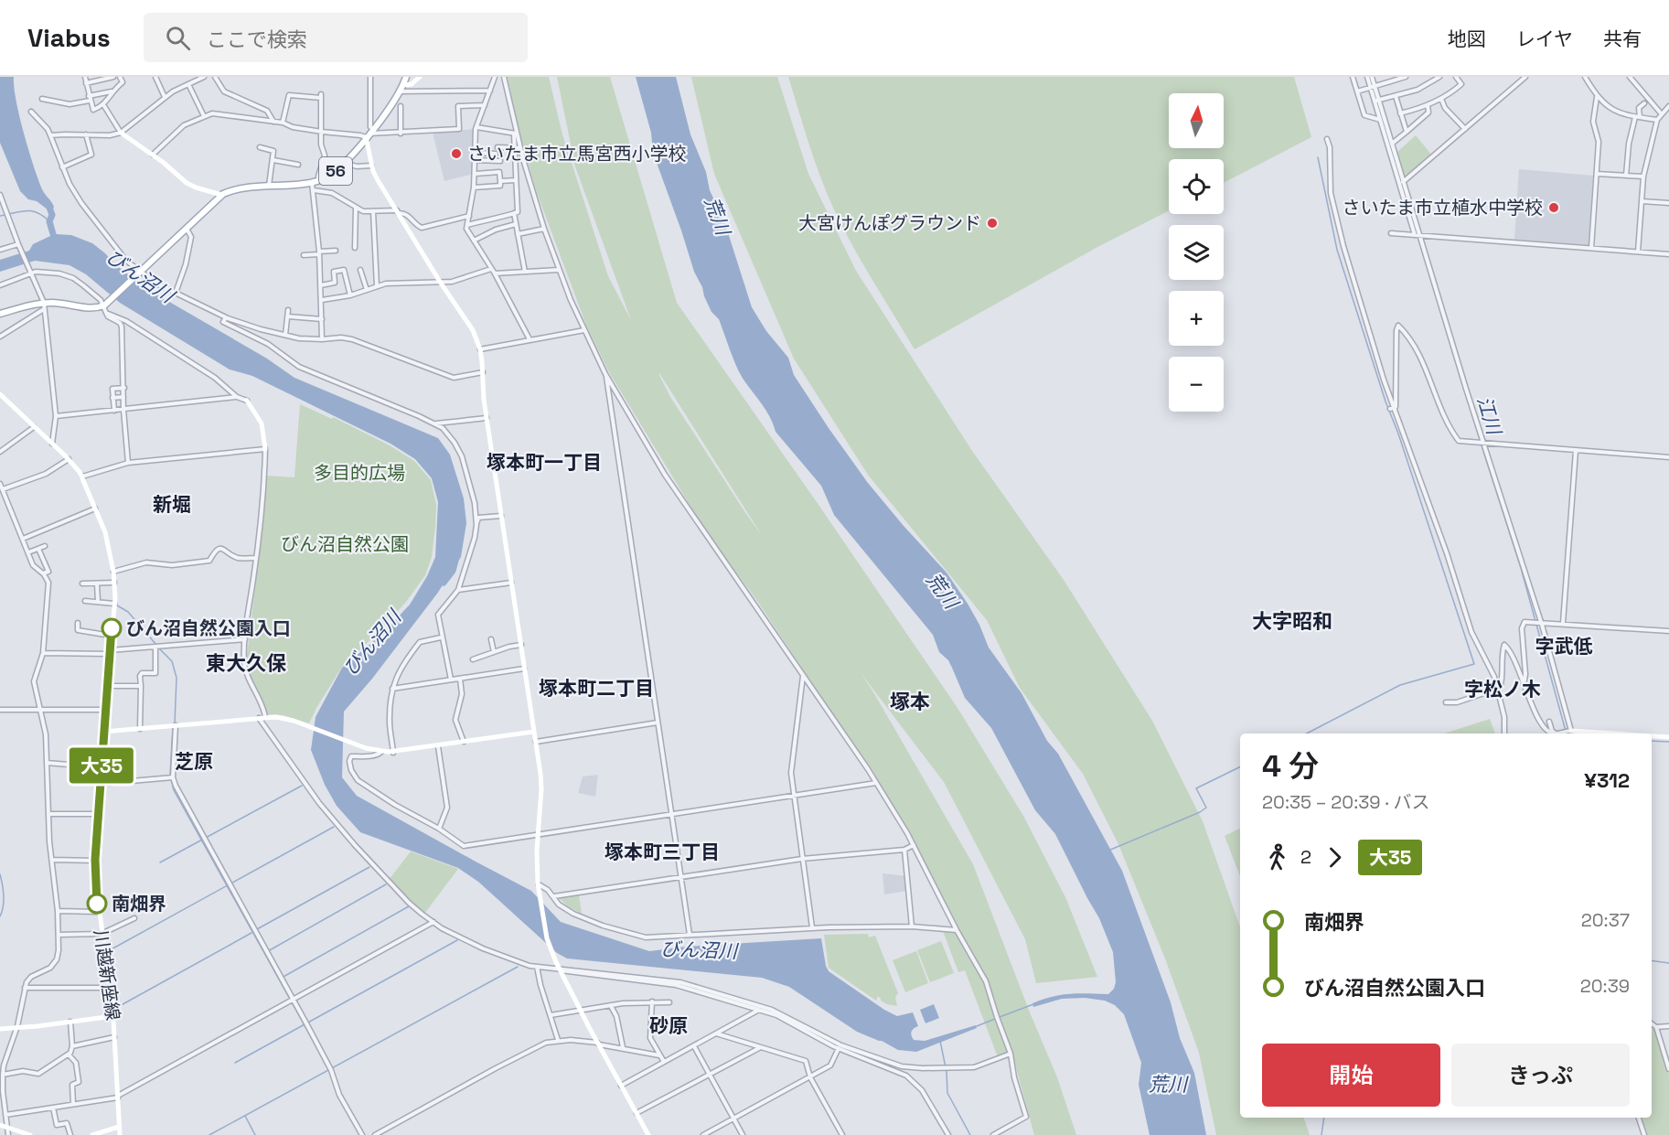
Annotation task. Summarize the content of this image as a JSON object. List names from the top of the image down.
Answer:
{
  "streets": {
    "main road": ["56"],
    "street": ["川越新座線"]
  },
  "districts": [
    "塚本町一丁目",
    "新堀",
    "大字昭和",
    "字武低",
    "東大久保",
    "塚本町二丁目",
    "字松ノ木",
    "塚本",
    "芝原",
    "塚本町三丁目",
    "砂原"
  ],
  "water": ["荒川", "びん沼川", "江川"],
  "parks": ["多目的広場", "びん沼自然公園"],
  "places": [
    "さいたま市立馬宮西小学校",
    "さいたま市立植水中学校",
    "大宮けんぽグラウンド",
    "びん沼自然公園入口",
    "南畑界"
  ],
  "lines": ["bus line 大35"],
  "north": "top",
  "page": {
    "header": "Viabus",
    "search": "ここで検索",
    "nav": ["地図", "レイヤ", "共有"],
    "on_map": "大35",
    "map_buttons": ["+", "−"],
    "heading": ["4 分", "20:35 – 20:39 · バス", "¥312"],
    "legs": ["2", "大35"],
    "list": [
      {
        "name": "南畑界",
        "value": "20:37"
      },
      {
        "name": "びん沼自然公園入口",
        "value": "20:39"
      }
    ],
    "buttons": ["開始", "きっぷ"]
  }
}
